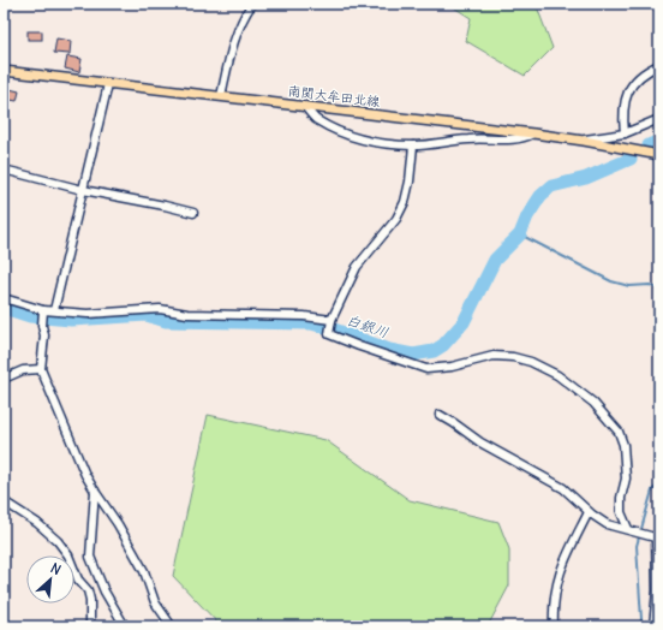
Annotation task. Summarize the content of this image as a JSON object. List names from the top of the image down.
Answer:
{
  "streets": {
    "main road": ["南関大牟田北線"]
  },
  "water": ["白銀川"],
  "north": "top right"
}
